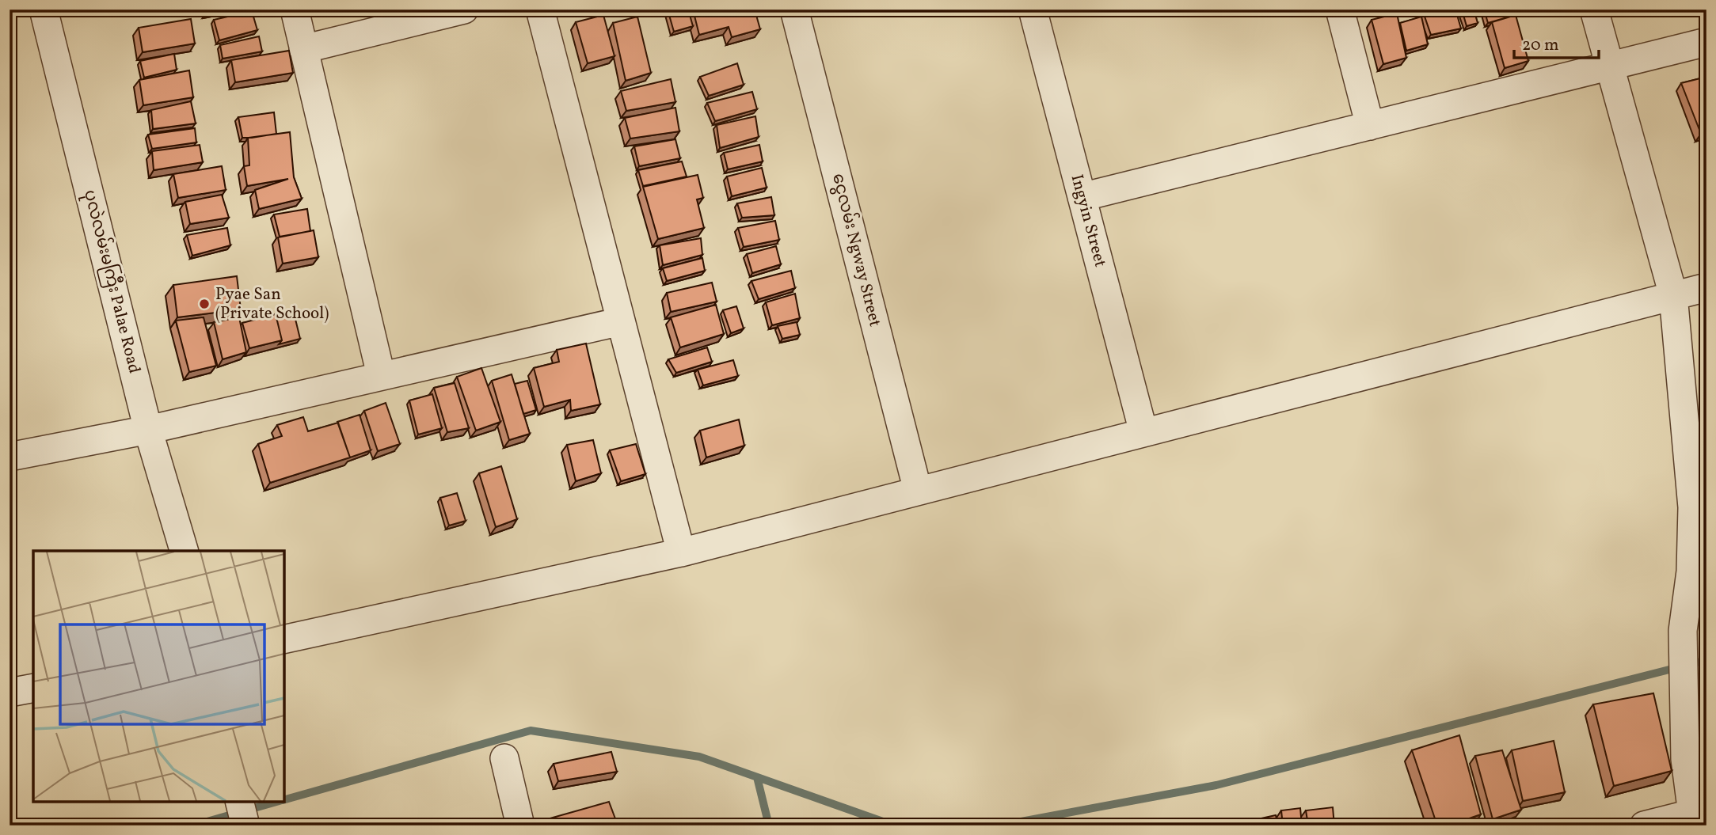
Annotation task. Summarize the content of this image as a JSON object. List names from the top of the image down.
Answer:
{
  "streets": {
    "street": ["Ingyin Street", "ငွေလမ်း Ngway Street", "ပုလဲလမ်းမကြီး Palae Road"]
  },
  "places": ["Pyae San (Private School)"],
  "scale_bar": "20 m"
}
